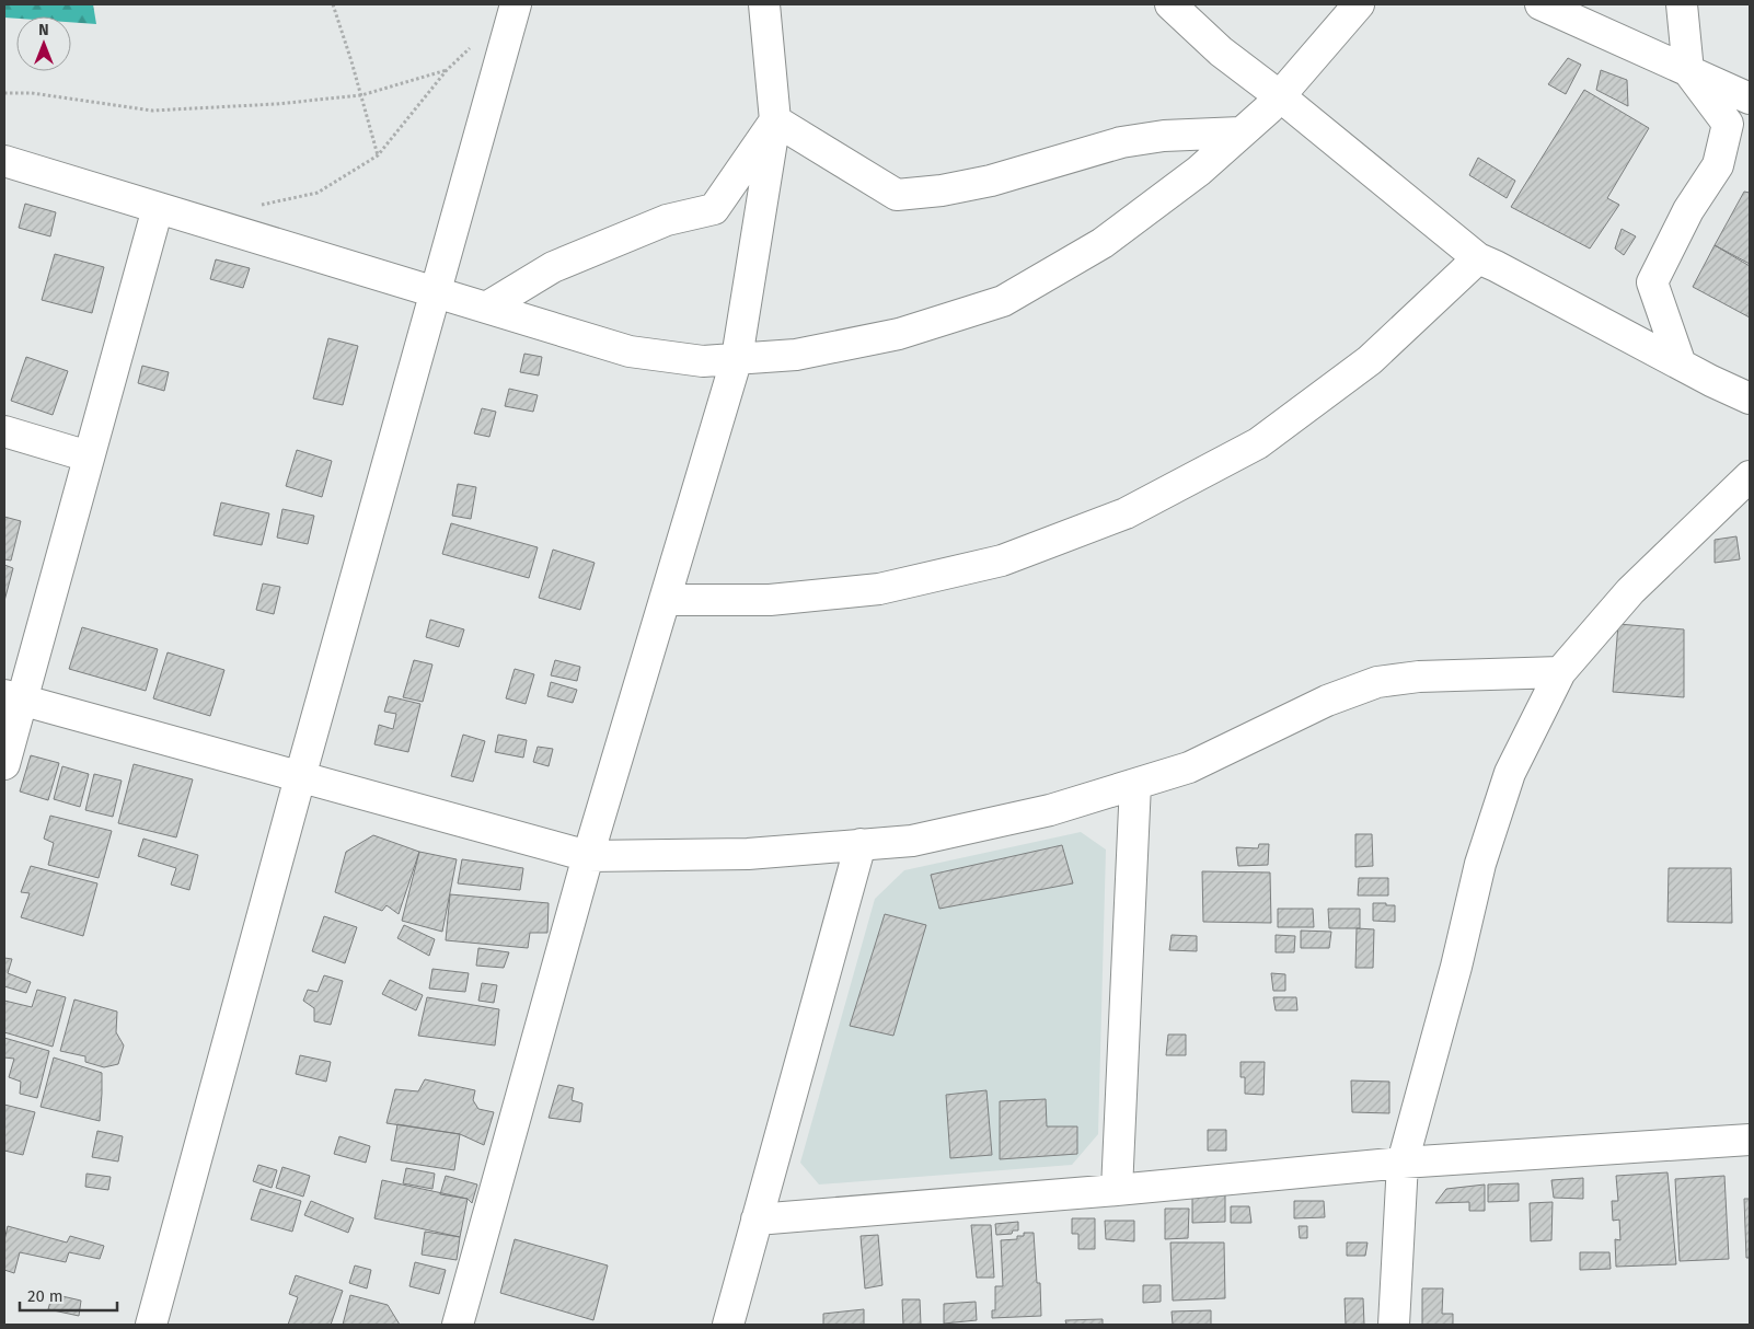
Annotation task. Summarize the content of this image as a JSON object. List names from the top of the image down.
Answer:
{
  "scale_bar": "20 m",
  "north": "top"
}
